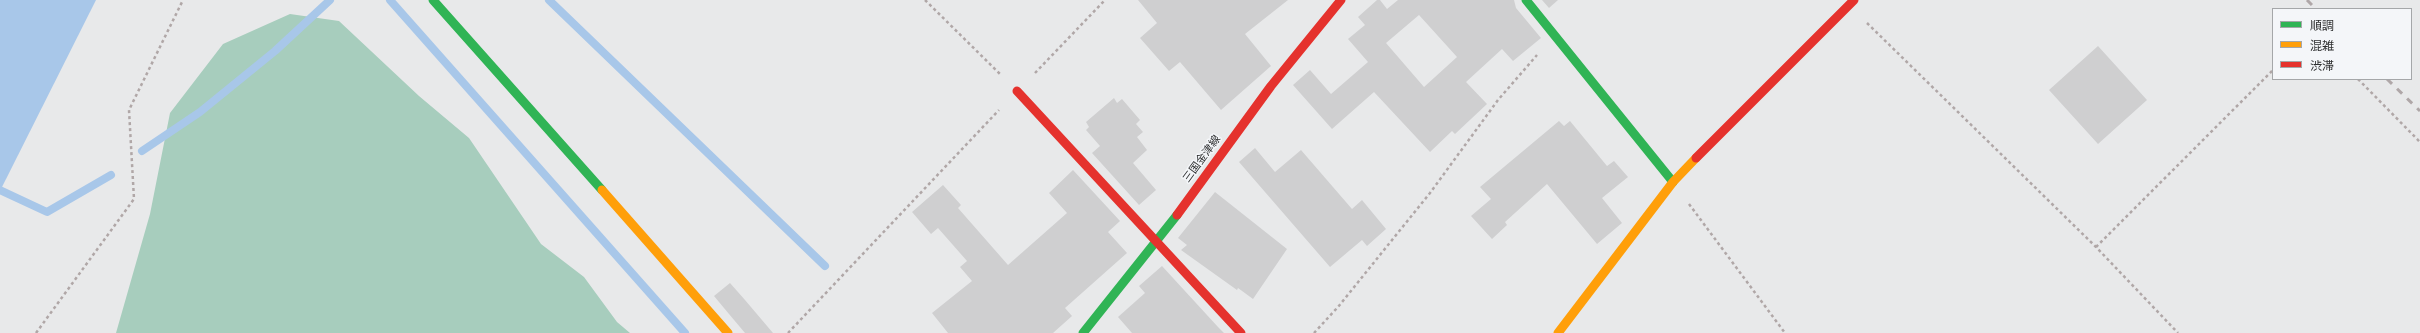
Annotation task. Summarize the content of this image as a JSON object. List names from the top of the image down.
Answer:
{
  "streets": {
    "street": ["三国金津線"]
  },
  "legend": ["順調", "混雑", "渋滞"]
}
